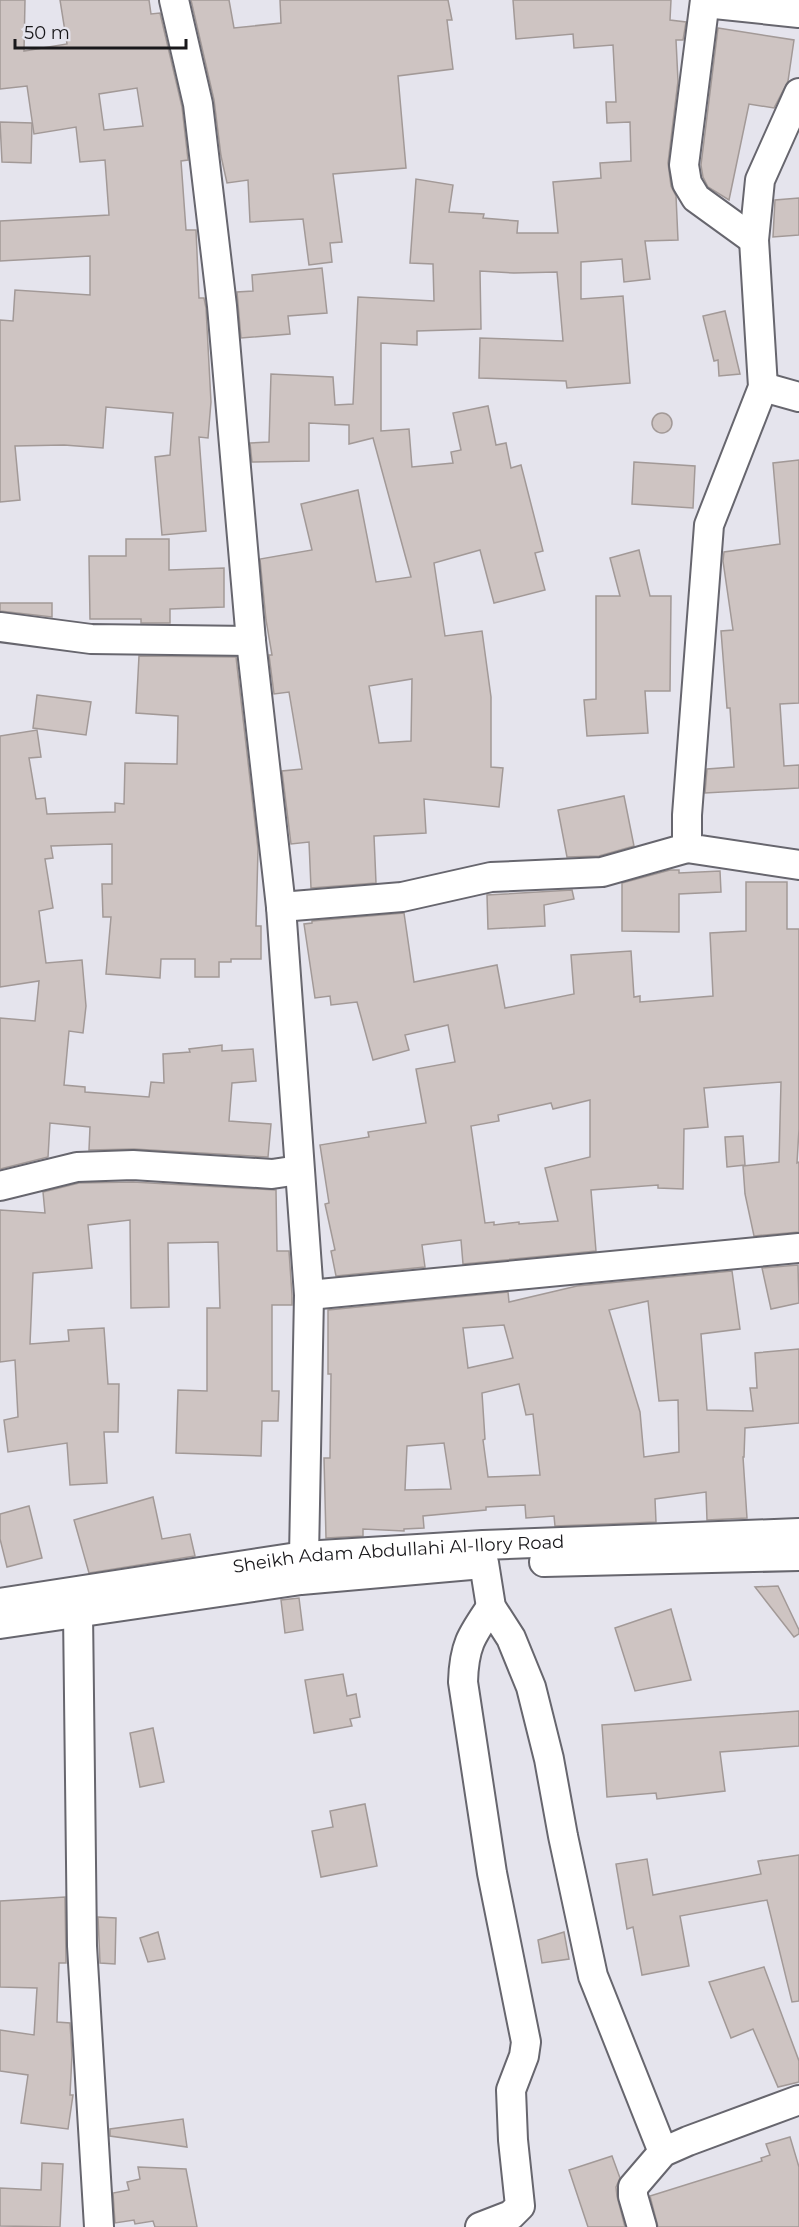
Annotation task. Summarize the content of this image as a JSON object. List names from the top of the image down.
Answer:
{
  "streets": {
    "street": ["Sheikh Adam Abdullahi Al-Ilory Road"]
  },
  "scale_bar": "50 m"
}
